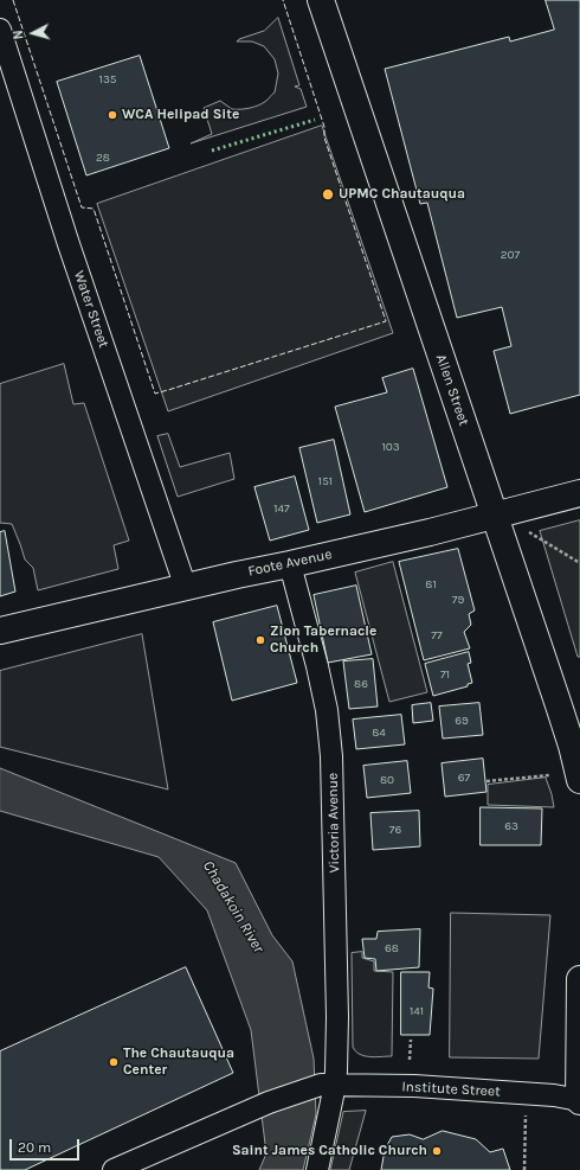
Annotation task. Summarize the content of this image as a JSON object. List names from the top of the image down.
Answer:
{
  "streets": {
    "street": [
      "Water Street",
      "Allen Street",
      "Foote Avenue",
      "Victoria Avenue",
      "Institute Street"
    ]
  },
  "crossings": [
    ["Water Street", "Foote Avenue"],
    ["Allen Street", "Foote Avenue"],
    ["Foote Avenue", "Victoria Avenue"],
    ["Victoria Avenue", "Institute Street"]
  ],
  "water": ["Chadakoin River"],
  "places": [
    "WCA Helipad Site",
    "UPMC Chautauqua",
    "Zion Tabernacle Church",
    "The Chautauqua Center",
    "Saint James Catholic Church"
  ],
  "house_numbers": [
    "135",
    "28",
    "207",
    "103",
    "151",
    "147",
    "81",
    "79",
    "77",
    "71",
    "86",
    "69",
    "84",
    "67",
    "80",
    "63",
    "76",
    "68",
    "141"
  ],
  "scale_bar": "20 m",
  "north": "left"
}
